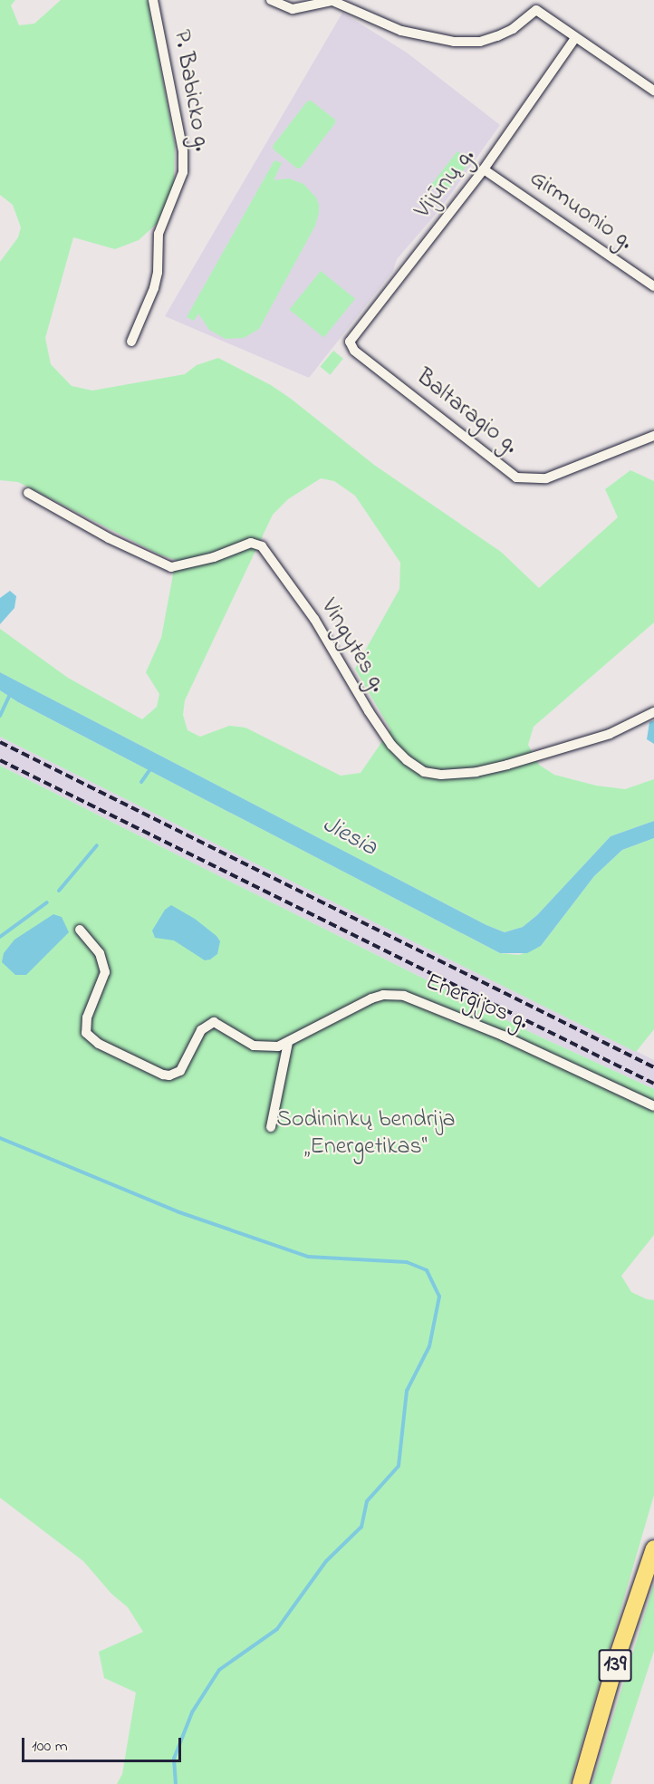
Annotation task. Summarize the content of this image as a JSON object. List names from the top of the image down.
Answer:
{
  "streets": {
    "main road": ["139"],
    "street": [
      "P. Babicko g.",
      "Vijūnų g.",
      "Girmuonio g.",
      "Baltaragio g.",
      "Vingytės g.",
      "Energijos g."
    ]
  },
  "crossings": [
    ["Vijūnų g.", "Girmuonio g."],
    ["Vijūnų g.", "Baltaragio g."]
  ],
  "water": ["Jiesia"],
  "parks": ["Sodininkų bendrija „Energetikas“"],
  "scale_bar": "100 m"
}
